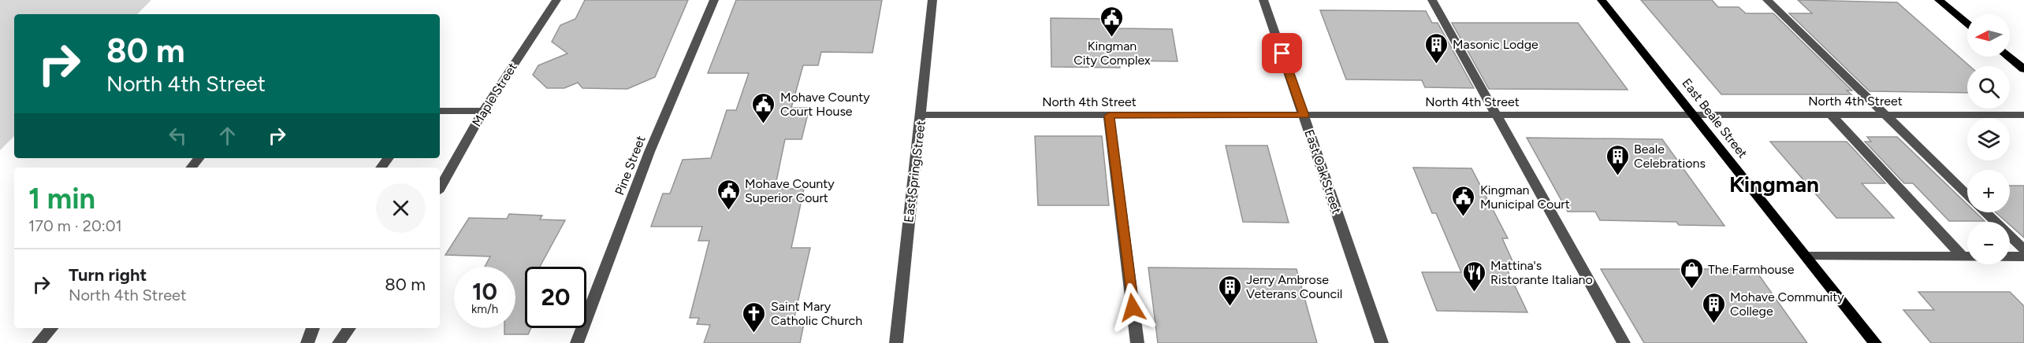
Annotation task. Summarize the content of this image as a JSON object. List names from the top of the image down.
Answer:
{
  "streets": {
    "main road": ["East Beale Street"],
    "street": [
      "Maple Street",
      "North 4th Street",
      "Pine Street",
      "East Spring Street",
      "East Oak Street"
    ]
  },
  "crossings": [
    ["North 4th Street", "East Beale Street"],
    ["North 4th Street", "East Spring Street"],
    ["North 4th Street", "East Oak Street"]
  ],
  "districts": ["Kingman"],
  "places": {
    "public building": [
      "Kingman City Complex",
      "Mohave County Court House",
      "Mohave County Superior Court",
      "Kingman Municipal Court"
    ],
    "building": [
      "Masonic Lodge",
      "Beale Celebrations",
      "Jerry Ambrose Veterans Council",
      "Mohave Community College"
    ],
    "shop": ["The Farmhouse"],
    "restaurant": ["Mattina's Ristorante Italiano"],
    "church": ["Saint Mary Catholic Church"]
  },
  "north": "left",
  "page": {
    "map_buttons": ["+", "−"],
    "turn": ["80 m", "North 4th Street"],
    "heading": ["1 min", "170 m · 20:01"],
    "list": [
      {
        "name": "Turn right",
        "note": "North 4th Street",
        "value": "80 m"
      }
    ],
    "speed": "10 km/h",
    "limit": "20"
  }
}
